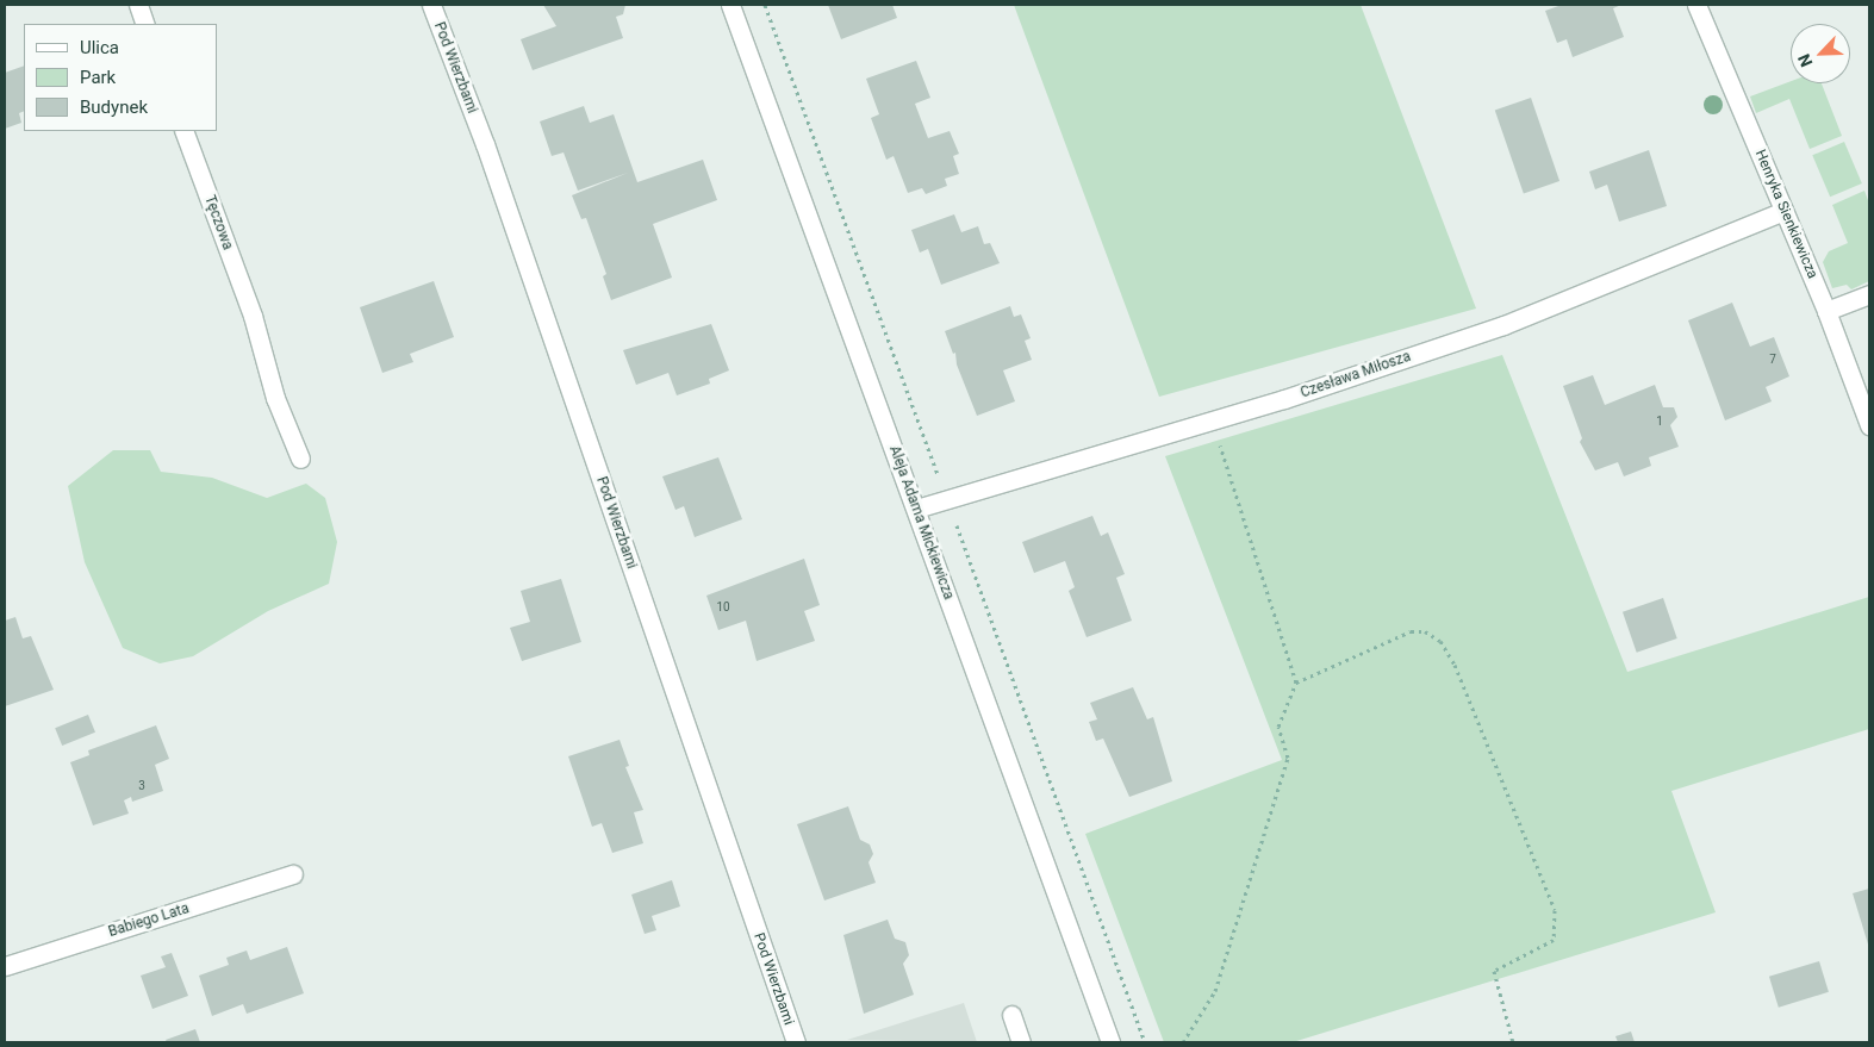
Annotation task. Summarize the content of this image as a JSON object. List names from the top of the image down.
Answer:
{
  "streets": {
    "street": [
      "Pod Wierzbami",
      "Henryka Sienkiewicza",
      "Tęczowa",
      "Czesława Miłosza",
      "Aleja Adama Mickiewicza",
      "Babiego Lata"
    ]
  },
  "crossings": [
    ["Henryka Sienkiewicza", "Czesława Miłosza"],
    ["Czesława Miłosza", "Aleja Adama Mickiewicza"]
  ],
  "house_numbers": [
    "7",
    "1",
    "10",
    "3"
  ],
  "legend": ["Ulica", "Park", "Budynek"],
  "north": "bottom left"
}
